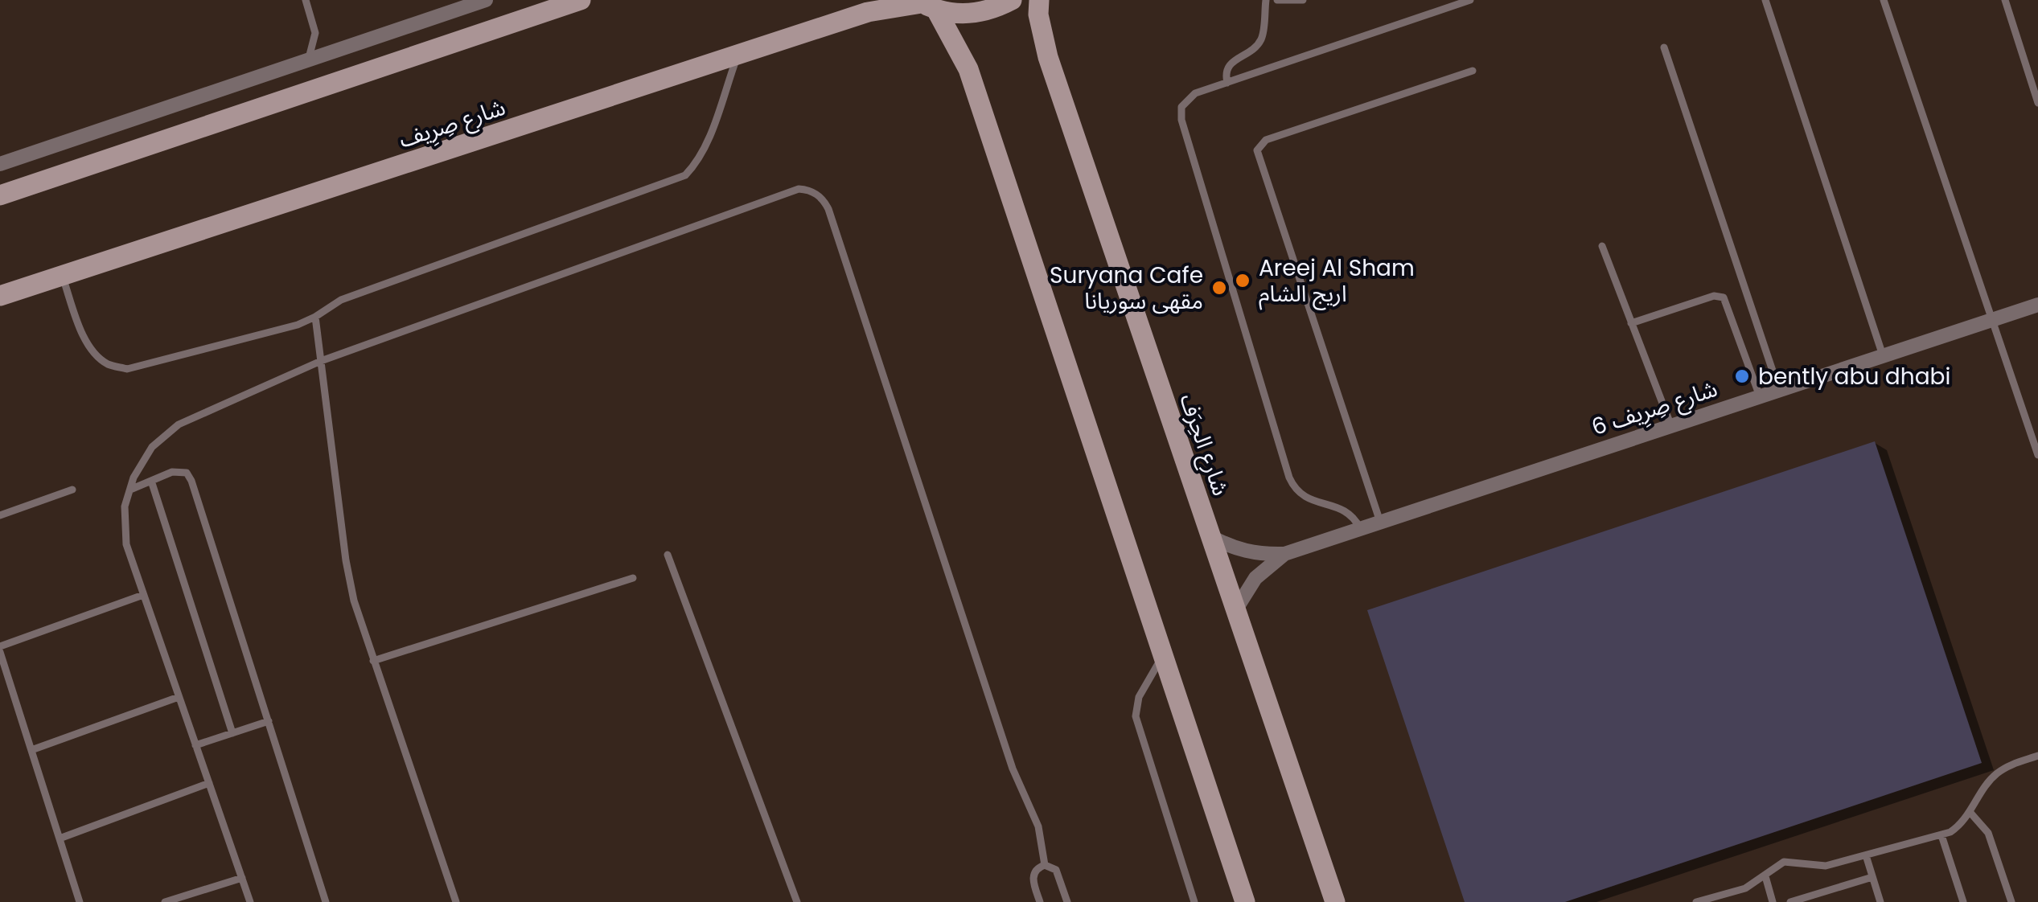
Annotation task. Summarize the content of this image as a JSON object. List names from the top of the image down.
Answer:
{
  "streets": {
    "street": ["شارع صِرِيف", "شارع صِرِيف 6", "شارع الحِرَف"]
  },
  "crossings": [
    ["شارع صِرِيف 6", "شارع الحِرَف"]
  ],
  "places": ["Areej Al Sham اريج الشام", "Suryana Cafe مقهى سوريانا", "bently abu dhabi"]
}
